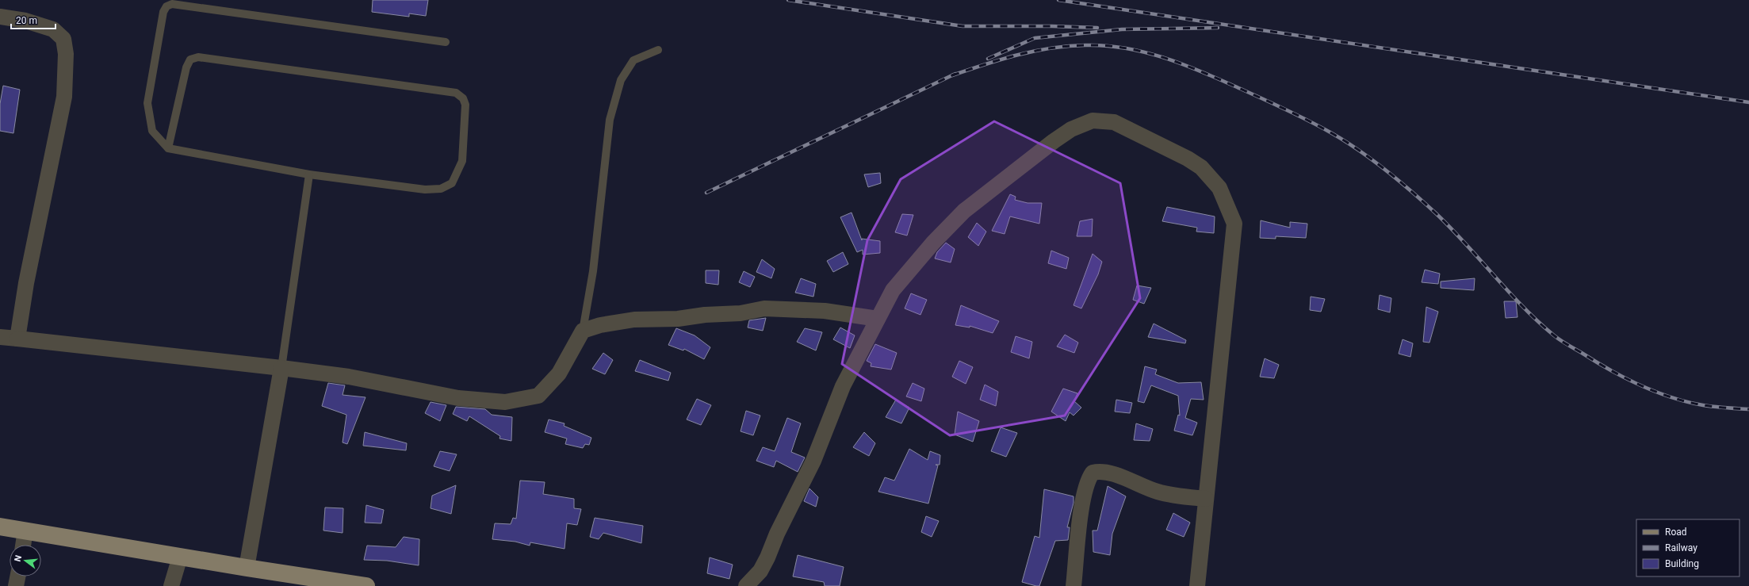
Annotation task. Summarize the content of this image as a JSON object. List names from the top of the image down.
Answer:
{
  "legend": ["Road", "Railway", "Building"],
  "scale_bar": "20 m",
  "north": "left"
}
